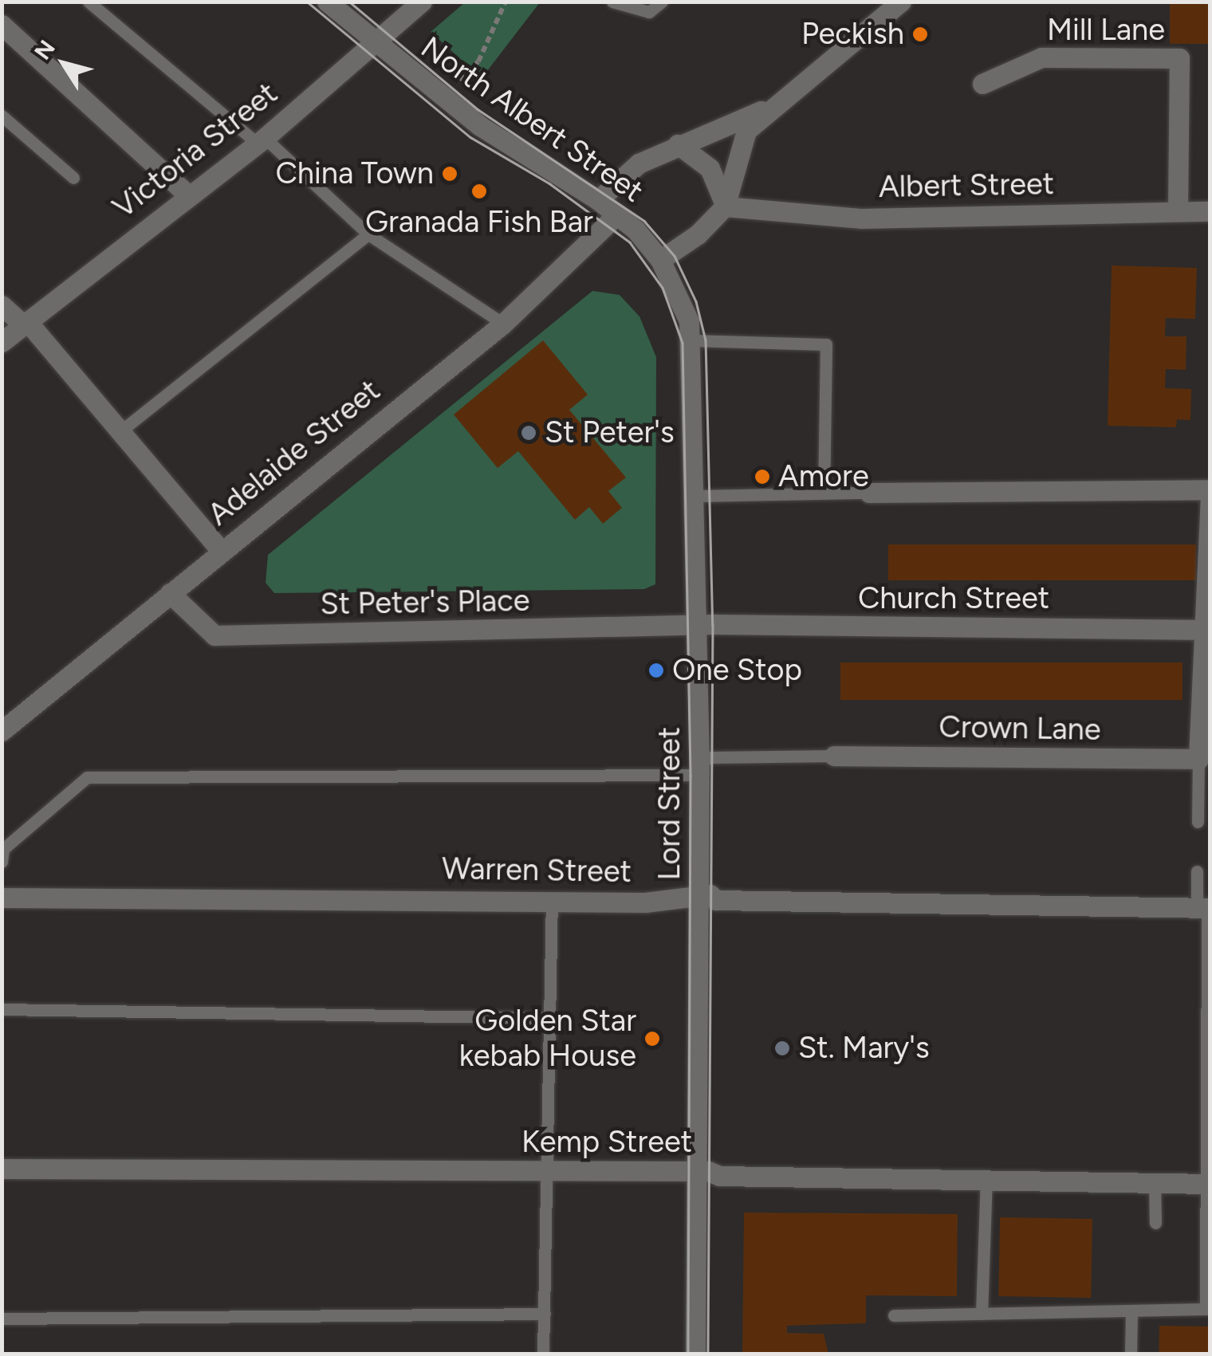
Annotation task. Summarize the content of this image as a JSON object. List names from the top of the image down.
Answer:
{
  "streets": {
    "street": [
      "Mill Lane",
      "North Albert Street",
      "Victoria Street",
      "Albert Street",
      "Adelaide Street",
      "Church Street",
      "St Peter's Place",
      "Crown Lane",
      "Lord Street",
      "Warren Street",
      "Kemp Street"
    ]
  },
  "crossings": [
    ["Mill Lane", "Albert Street"],
    ["North Albert Street", "Victoria Street"],
    ["North Albert Street", "Adelaide Street"],
    ["North Albert Street", "Lord Street"],
    ["Adelaide Street", "St Peter's Place"],
    ["Church Street", "St Peter's Place"],
    ["Church Street", "Lord Street"],
    ["St Peter's Place", "Lord Street"],
    ["Crown Lane", "Lord Street"],
    ["Lord Street", "Warren Street"],
    ["Lord Street", "Kemp Street"]
  ],
  "places": [
    "Peckish",
    "China Town",
    "Granada Fish Bar",
    "St Peter's",
    "Amore",
    "One Stop",
    "Golden Star kebab House",
    "St. Mary's"
  ],
  "north": "top left"
}
